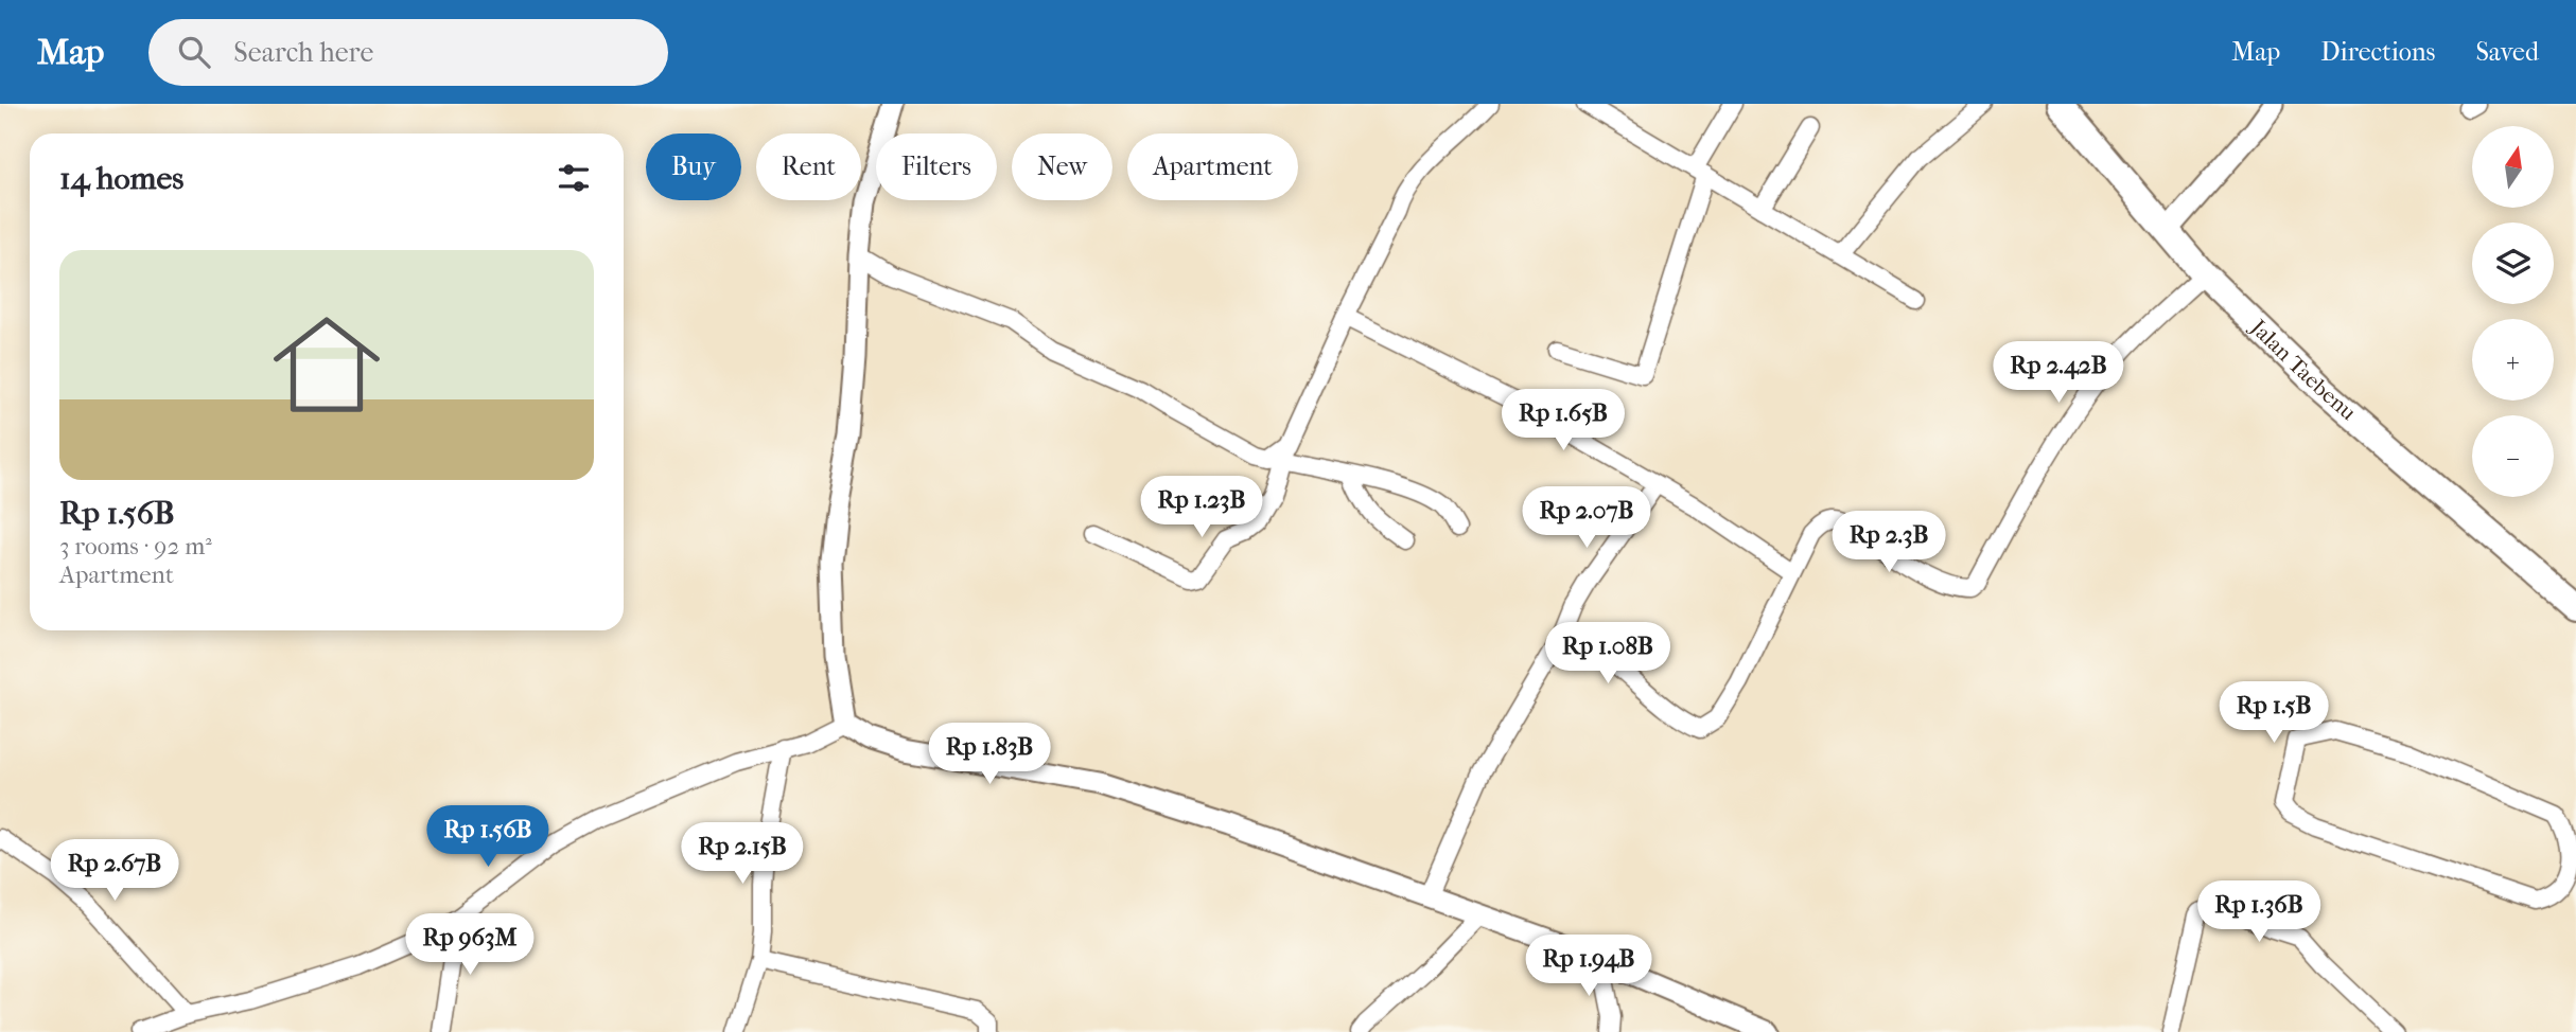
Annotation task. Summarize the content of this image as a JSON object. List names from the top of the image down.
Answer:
{
  "streets": {
    "main road": ["Jalan Taebenu"]
  },
  "north": "top",
  "page": {
    "header": "Map",
    "search": "Search here",
    "nav": ["Map", "Directions", "Saved"],
    "map_buttons": ["+", "−"],
    "chip": [
      "Buy",
      "Rent",
      "Filters",
      "New",
      "Apartment"
    ],
    "heading": "14 homes",
    "list": [
      {
        "name": "Rp 1.56B",
        "note": "3 rooms · 92 m² · Apartment"
      }
    ],
    "price": [
      "Rp 2.42B",
      "Rp 1.65B",
      "Rp 1.23B",
      "Rp 2.07B",
      "Rp 2.3B",
      "Rp 1.08B",
      "Rp 1.5B",
      "Rp 1.83B",
      "Rp 1.56B",
      "Rp 2.15B",
      "Rp 2.67B",
      "Rp 1.36B",
      "Rp 963M",
      "Rp 1.94B"
    ]
  }
}
